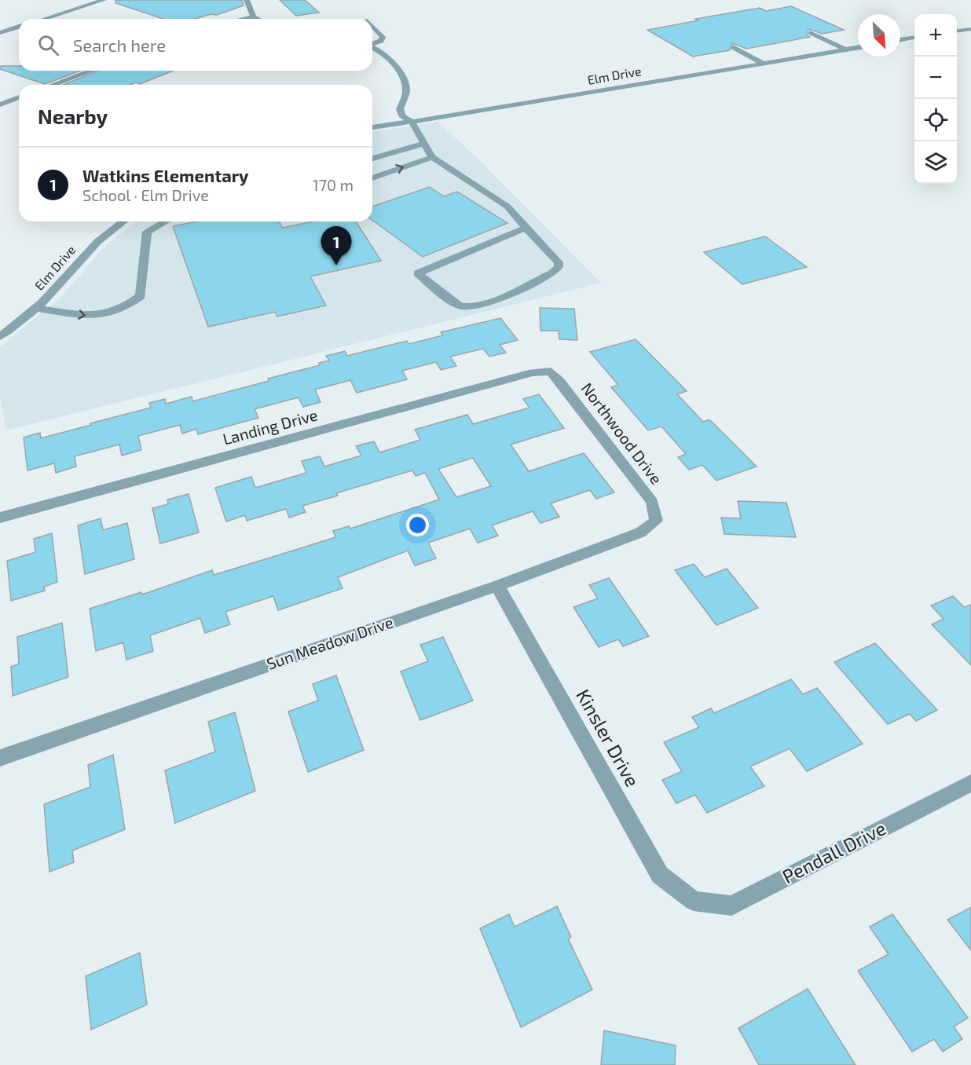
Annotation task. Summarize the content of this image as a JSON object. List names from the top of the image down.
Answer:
{
  "streets": {
    "street": [
      "Elm Drive",
      "Landing Drive",
      "Northwood Drive",
      "Sun Meadow Drive",
      "Kinsler Drive",
      "Pendall Drive"
    ]
  },
  "crossings": [
    ["Landing Drive", "Northwood Drive"],
    ["Northwood Drive", "Sun Meadow Drive"],
    ["Sun Meadow Drive", "Kinsler Drive"],
    ["Kinsler Drive", "Pendall Drive"]
  ],
  "north": "bottom right",
  "page": {
    "map_buttons": ["+", "−"],
    "search": "Search here",
    "heading": "Nearby",
    "list": [
      {
        "mark": "1",
        "name": "Watkins Elementary",
        "note": "School · Elm Drive",
        "value": "170 m"
      }
    ],
    "pins": "1"
  }
}
